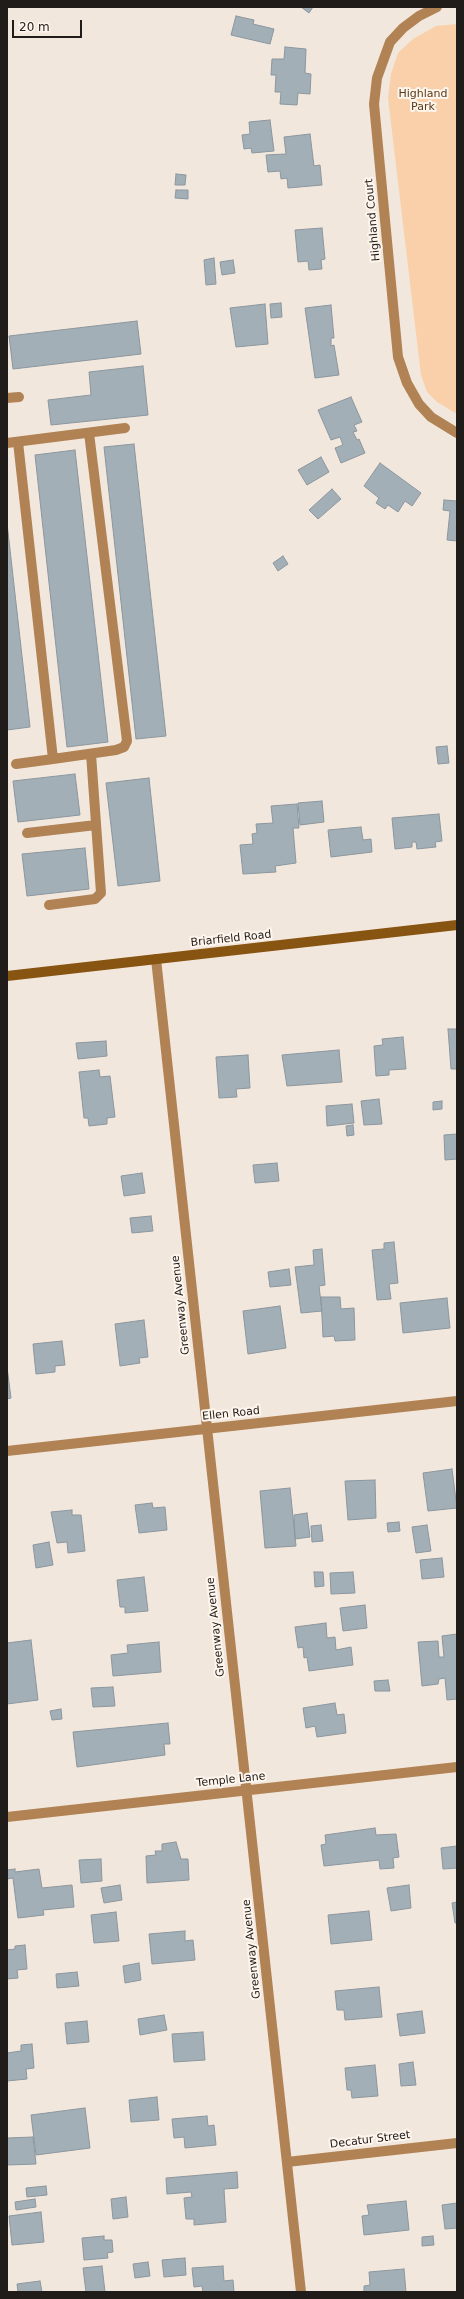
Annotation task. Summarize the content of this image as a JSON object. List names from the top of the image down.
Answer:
{
  "streets": {
    "main road": ["Briarfield Road"],
    "street": [
      "Highland Court",
      "Greenway Avenue",
      "Ellen Road",
      "Temple Lane",
      "Decatur Street"
    ]
  },
  "crossings": [
    ["Briarfield Road", "Greenway Avenue"],
    ["Greenway Avenue", "Ellen Road"],
    ["Greenway Avenue", "Temple Lane"],
    ["Greenway Avenue", "Decatur Street"]
  ],
  "parks": ["Highland Park"],
  "scale_bar": "20 m"
}
